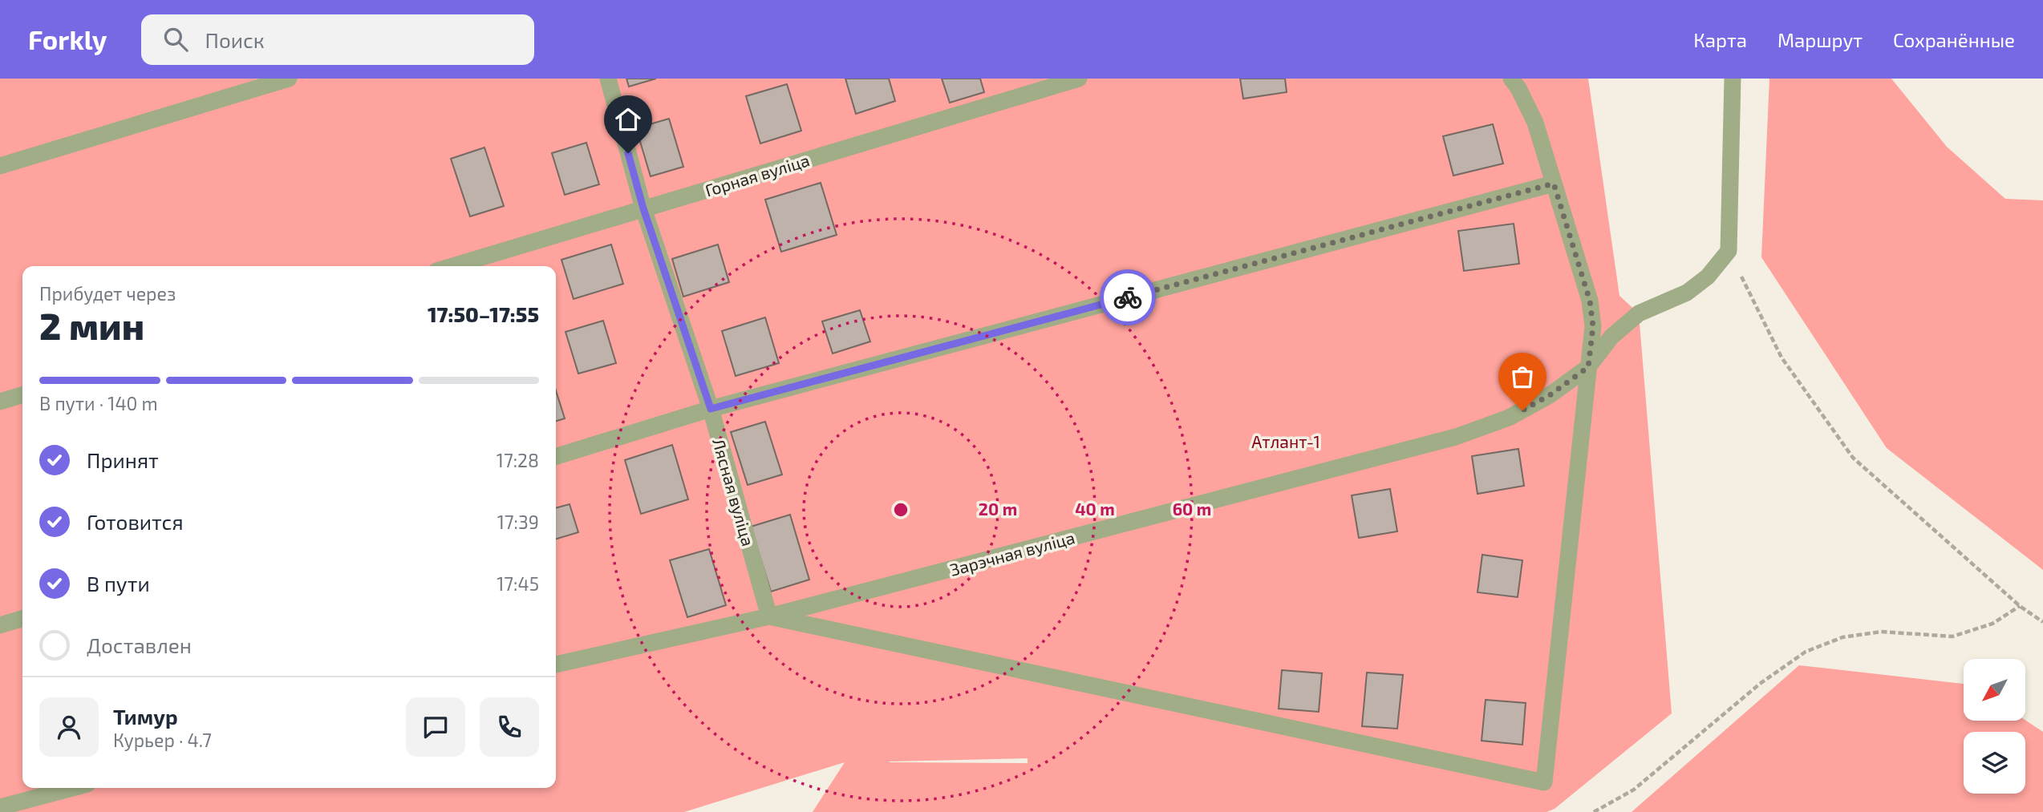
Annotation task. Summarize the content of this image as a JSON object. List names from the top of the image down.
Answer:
{
  "streets": {
    "street": ["Горная вуліца", "Лясная вуліца", "Зарэчная вуліца"]
  },
  "crossings": [
    ["Горная вуліца", "Лясная вуліца"],
    ["Лясная вуліца", "Зарэчная вуліца"]
  ],
  "parks": ["Атлант-1"],
  "north": "bottom left",
  "page": {
    "header": "Forkly",
    "search": "Поиск",
    "nav": ["Карта", "Маршрут", "Сохранённые"],
    "heading": ["2 мин", "Прибудет через", "17:50–17:55"],
    "panel": ["Тимур", "Курьер · 4.7"],
    "bar": "В пути · 140 m",
    "list": [
      ["Принят", "17:28"],
      ["Готовится", "17:39"],
      ["В пути", "17:45"],
      "Доставлен"
    ]
  },
  "rings": ["20 m", "40 m", "60 m"]
}
